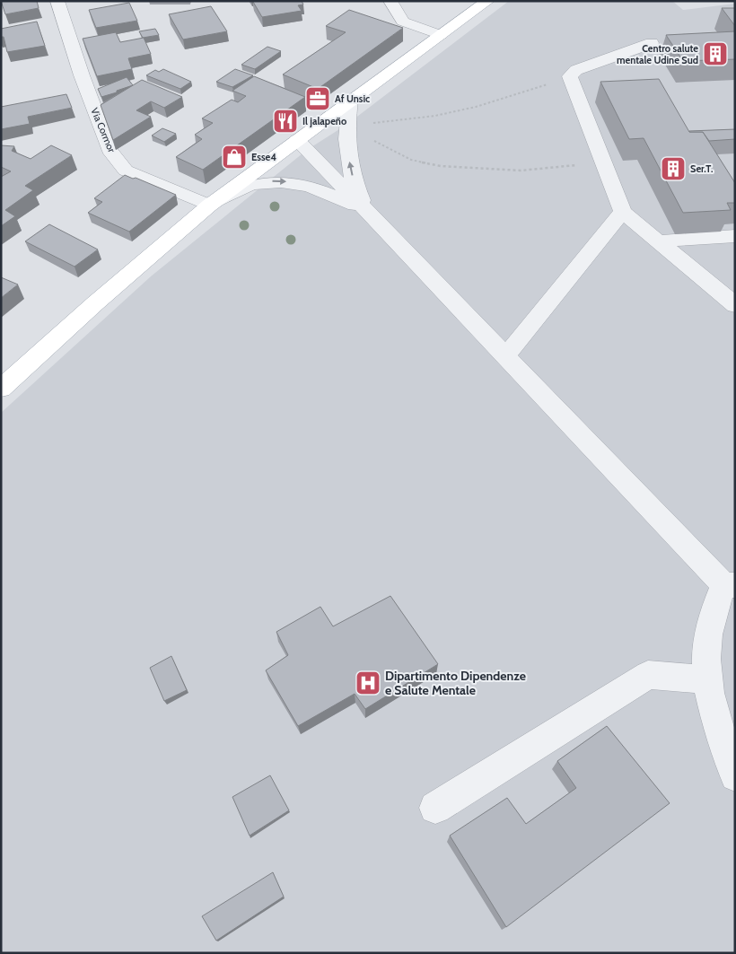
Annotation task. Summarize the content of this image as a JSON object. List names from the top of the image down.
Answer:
{
  "streets": {
    "street": ["Via Cormor"]
  },
  "places": {
    "building": ["Centro salute mentale Udine Sud", "Ser.T."],
    "office": ["Af Unsic"],
    "restaurant": ["Il jalapeño"],
    "shop": ["Esse4"],
    "hospital": ["Dipartimento Dipendenze e Salute Mentale"]
  }
}
